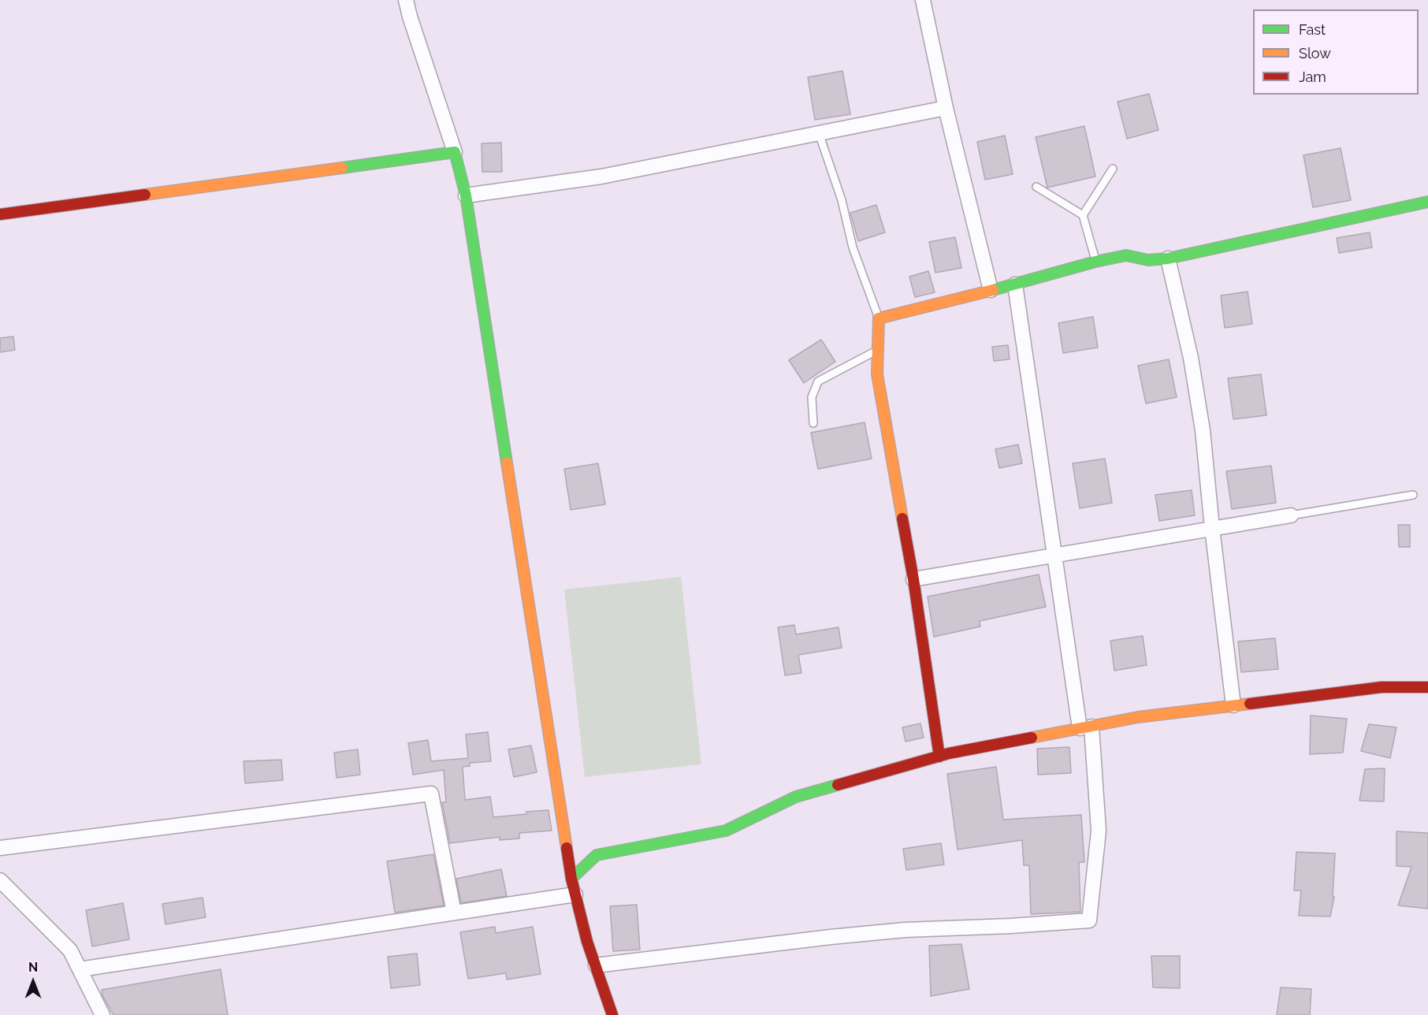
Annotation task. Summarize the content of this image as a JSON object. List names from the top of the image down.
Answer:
{
  "legend": ["Fast", "Slow", "Jam"],
  "north": "top"
}
